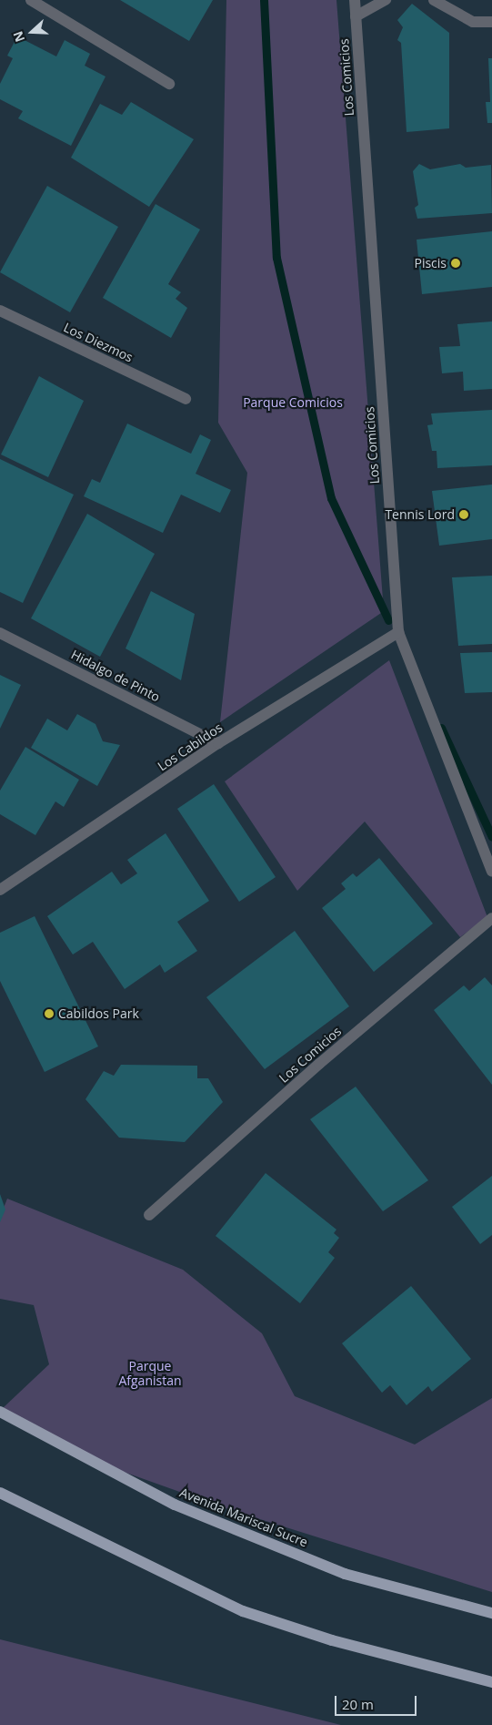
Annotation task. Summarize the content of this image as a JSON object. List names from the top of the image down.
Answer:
{
  "streets": {
    "main road": ["Avenida Mariscal Sucre"],
    "street": [
      "Los Comicios",
      "Los Diezmos",
      "Hidalgo de Pinto",
      "Los Cabildos"
    ]
  },
  "crossings": [
    ["Los Comicios", "Los Cabildos"],
    ["Hidalgo de Pinto", "Los Cabildos"]
  ],
  "parks": ["Parque Comicios", "Parque Afganistan"],
  "places": ["Piscis", "Tennis Lord", "Cabildos Park"],
  "scale_bar": "20 m",
  "north": "left"
}
